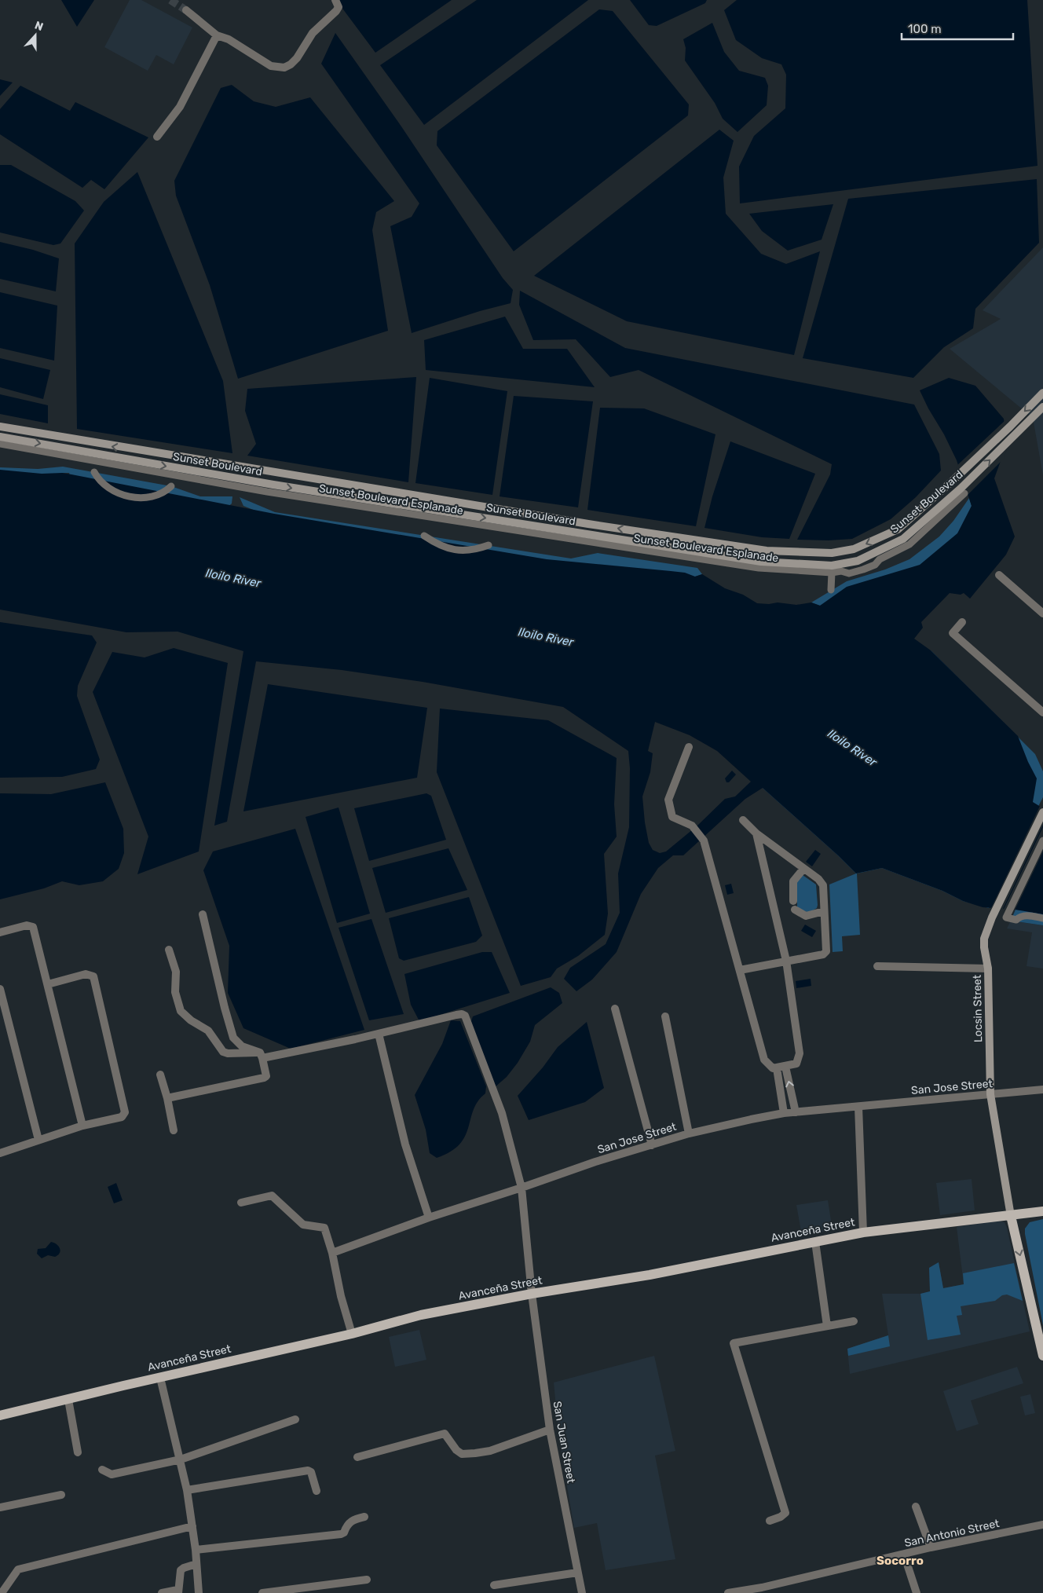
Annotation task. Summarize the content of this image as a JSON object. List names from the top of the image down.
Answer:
{
  "streets": {
    "main road": ["Sunset Boulevard", "Locsin Street", "Avanceña Street"],
    "street": [
      "Sunset Boulevard Esplanade",
      "San Jose Street",
      "San Juan Street",
      "San Antonio Street"
    ]
  },
  "crossings": [
    ["Sunset Boulevard", "Sunset Boulevard Esplanade"],
    ["Locsin Street", "San Jose Street"],
    ["Locsin Street", "Avanceña Street"],
    ["San Jose Street", "San Juan Street"],
    ["Avanceña Street", "San Juan Street"]
  ],
  "districts": ["Socorro"],
  "water": ["Iloilo River"],
  "scale_bar": "100 m",
  "north": "top"
}
